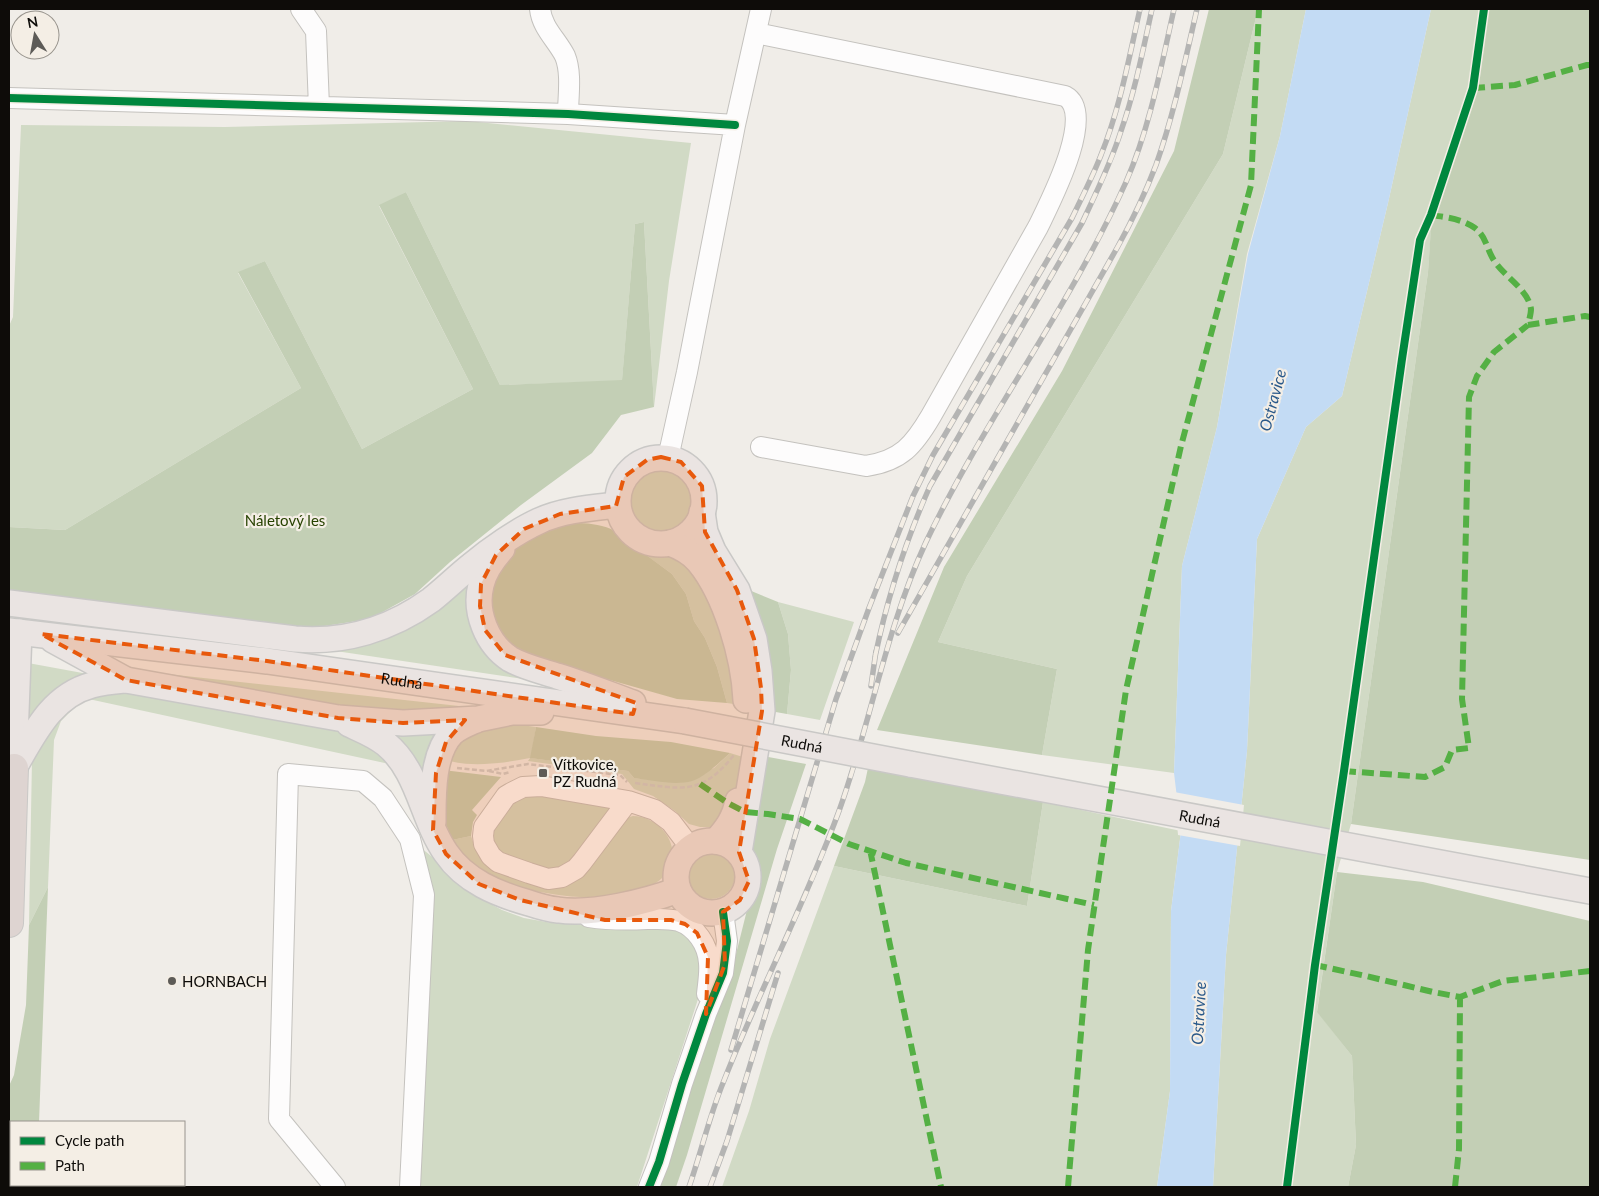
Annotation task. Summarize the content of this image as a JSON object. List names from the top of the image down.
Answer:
{
  "streets": {
    "main road": ["Rudná"]
  },
  "water": ["Ostravice"],
  "parks": ["Náletový les"],
  "places": {
    "transit": ["Vítkovice, PZ Rudná"],
    "other": ["HORNBACH"]
  },
  "legend": ["Cycle path", "Path"],
  "north": "top"
}
